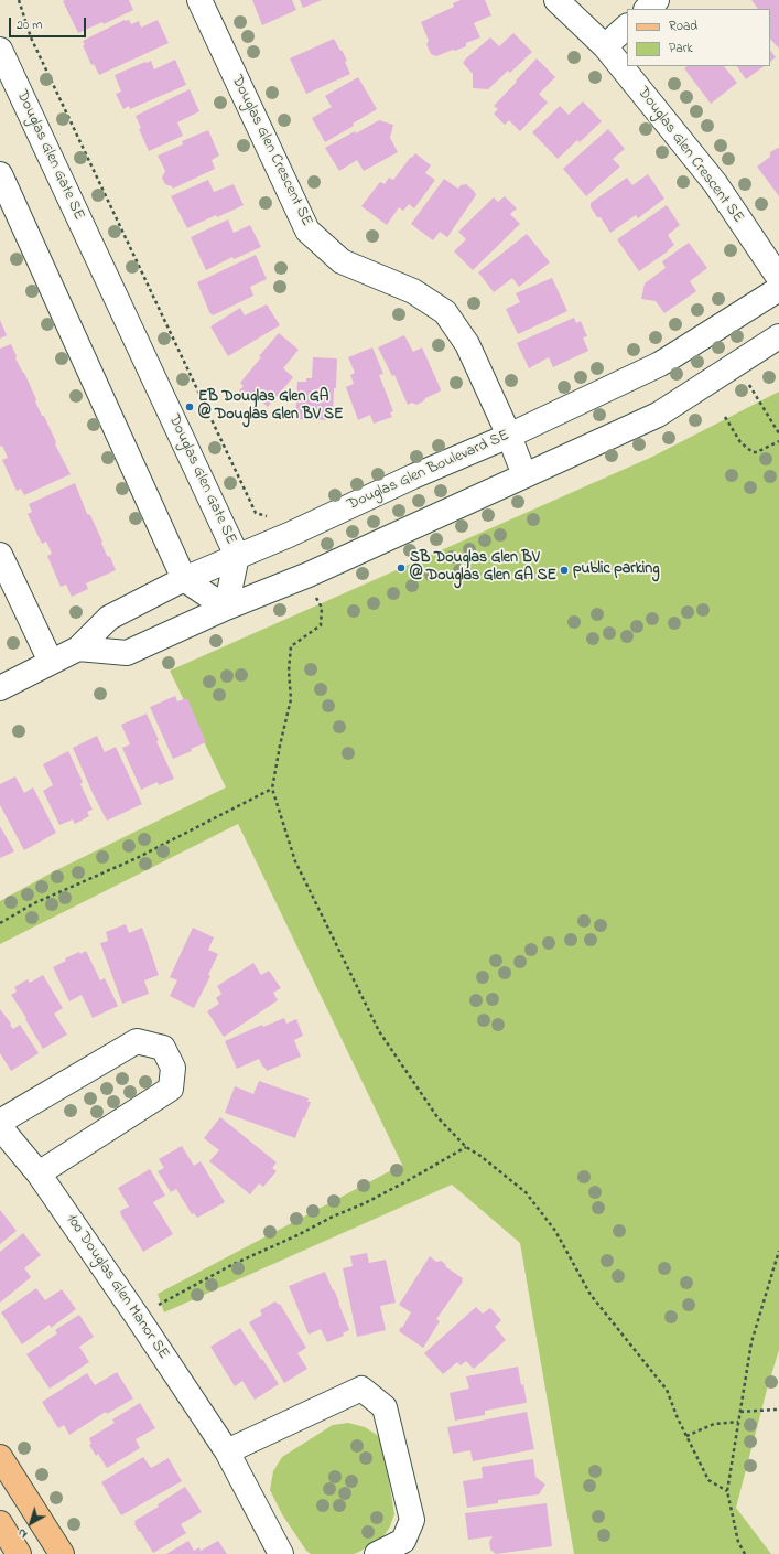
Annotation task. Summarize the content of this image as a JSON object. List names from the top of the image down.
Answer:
{
  "streets": {
    "street": [
      "Douglas Glen Crescent SE",
      "Douglas Glen Gate SE",
      "Douglas Glen Boulevard SE",
      "100 Douglas Glen Manor SE"
    ]
  },
  "crossings": [
    ["Douglas Glen Crescent SE", "Douglas Glen Boulevard SE"],
    ["Douglas Glen Gate SE", "Douglas Glen Boulevard SE"]
  ],
  "places": ["EB Douglas Glen GA @ Douglas Glen BV SE", "SB Douglas Glen BV @ Douglas Glen GA SE", "public parking"],
  "legend": ["Road", "Park"],
  "scale_bar": "20 m",
  "north": "bottom left"
}
